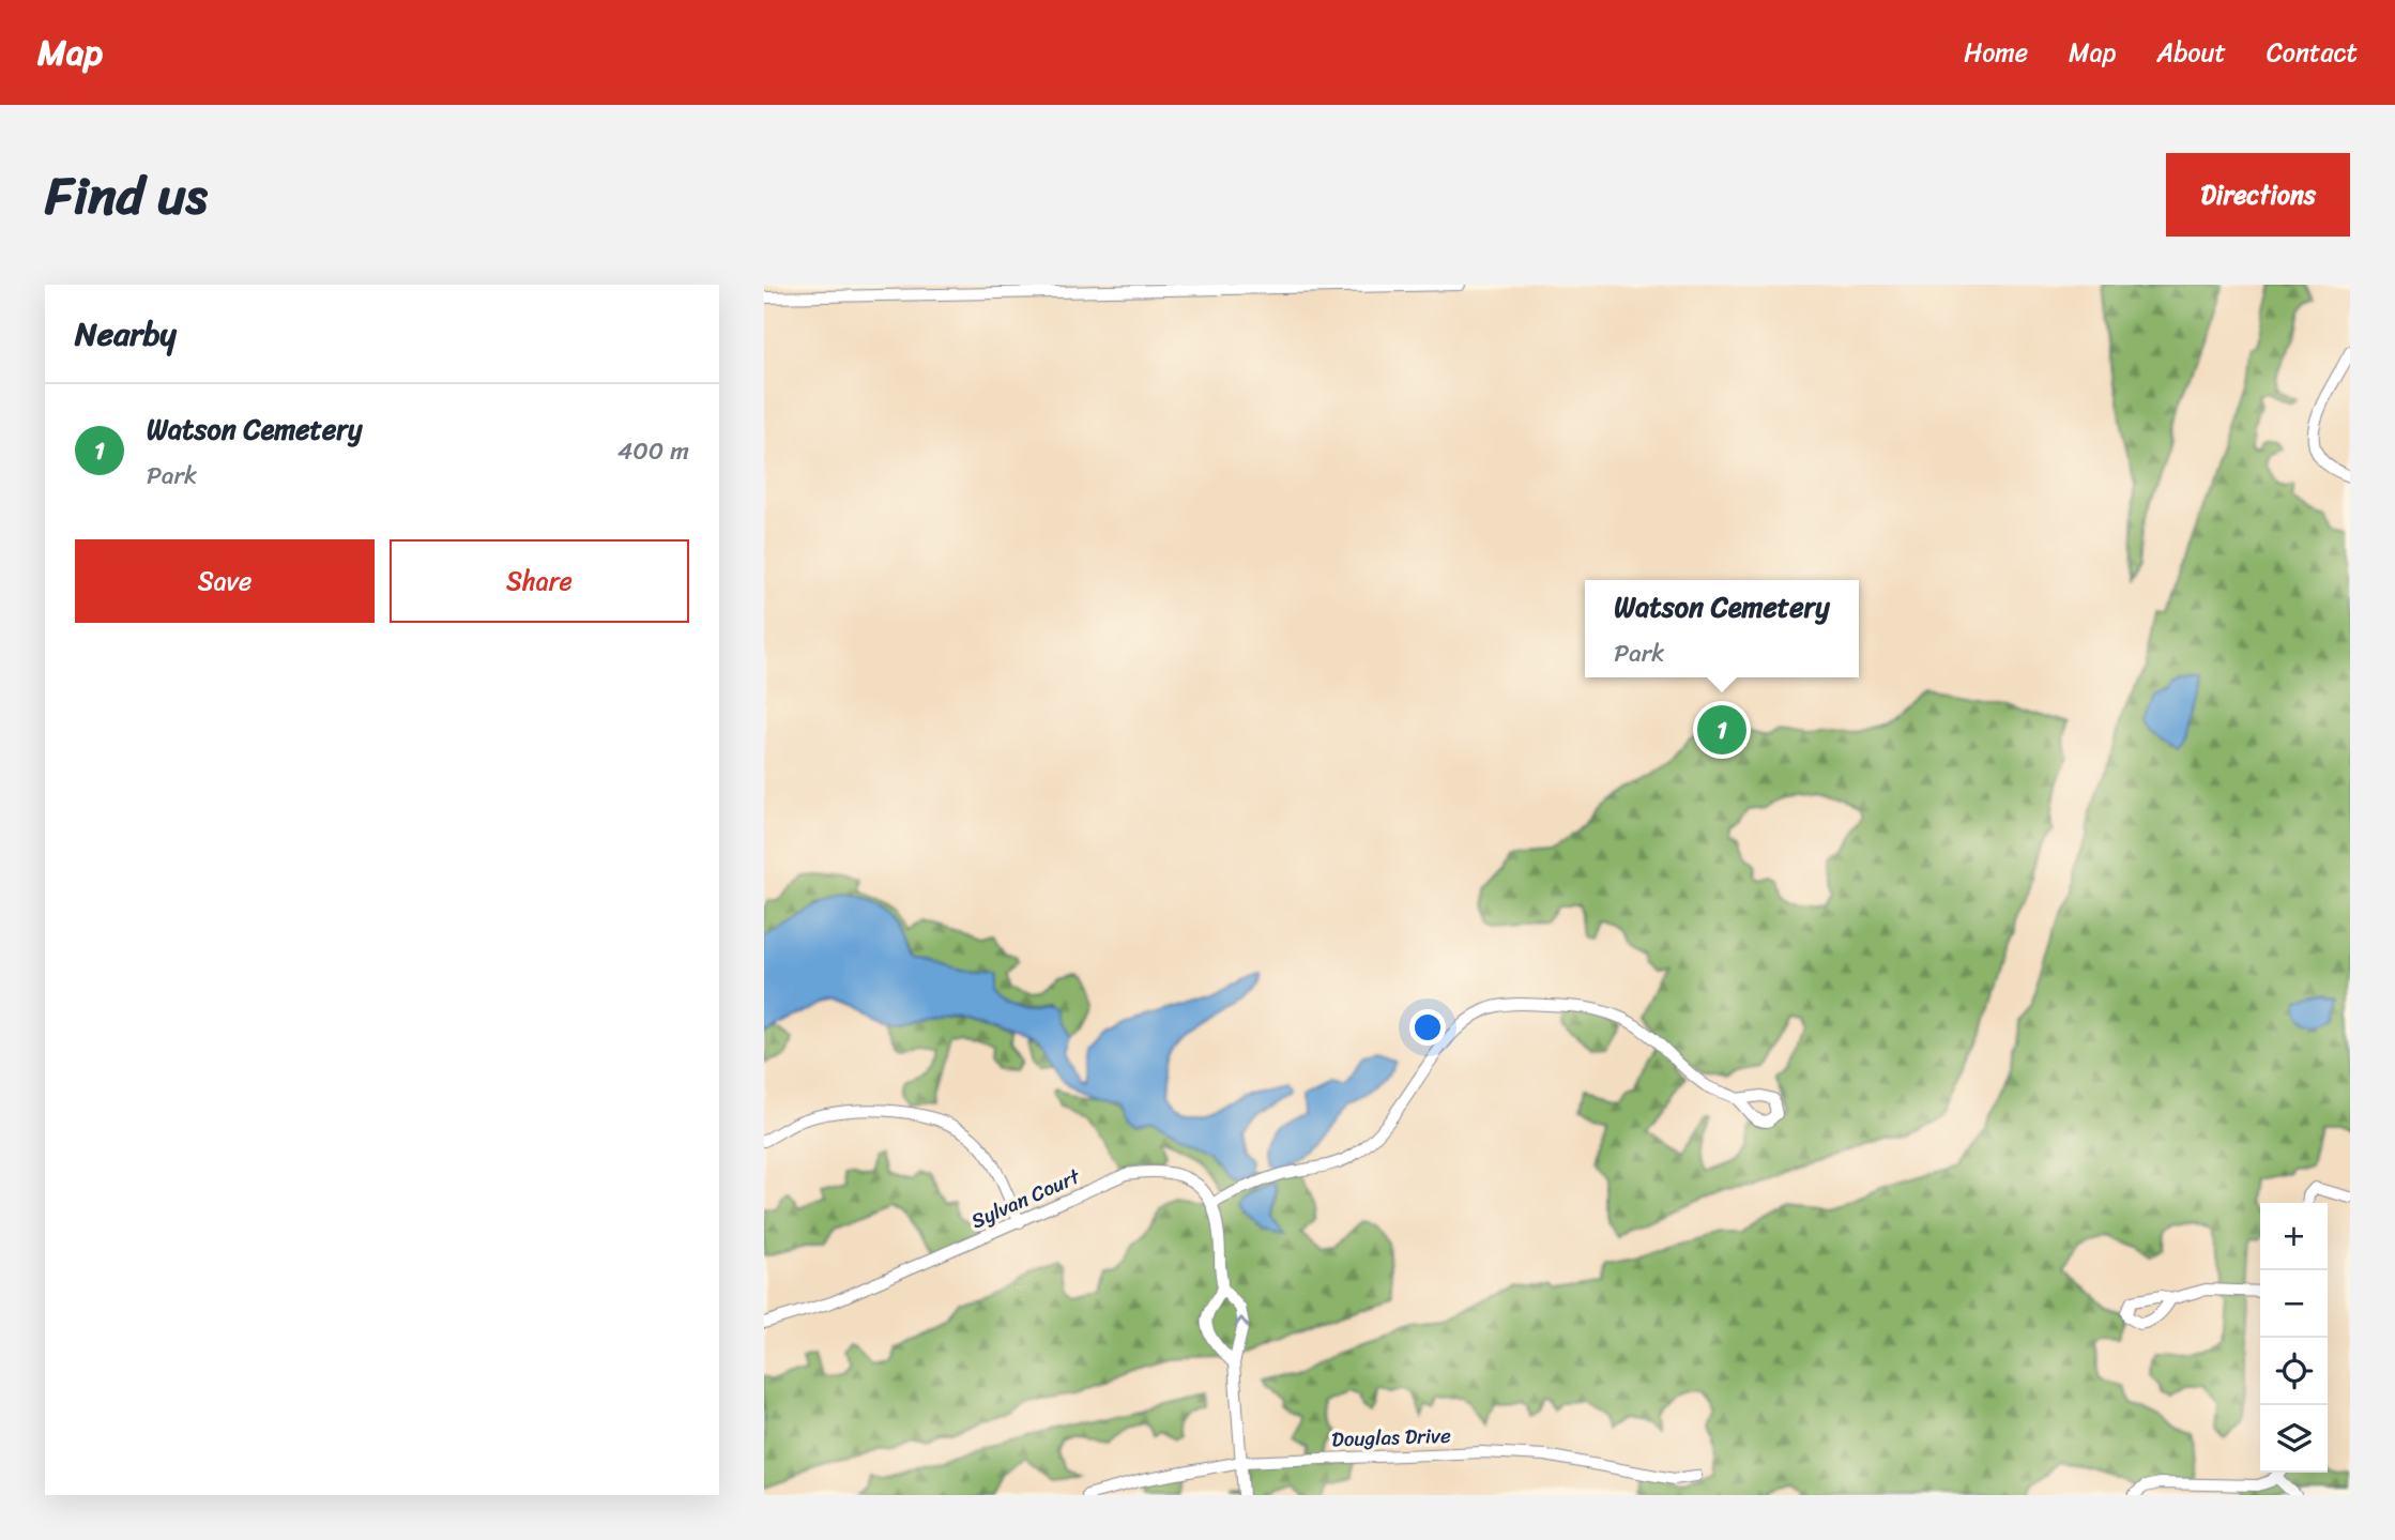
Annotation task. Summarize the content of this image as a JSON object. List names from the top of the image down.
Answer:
{
  "streets": {
    "street": ["Sylvan Court", "Douglas Drive"]
  },
  "page": {
    "header": "Map",
    "nav": [
      "Home",
      "Map",
      "About",
      "Contact"
    ],
    "title": "Find us",
    "buttons": [
      "Directions",
      ["Save", "Share"]
    ],
    "heading": "Nearby",
    "list": [
      {
        "mark": "1",
        "name": "Watson Cemetery",
        "note": "Park",
        "value": "400 m"
      }
    ],
    "popup": ["Watson Cemetery", "Park"],
    "pins": "1",
    "map_buttons": ["+", "−"]
  }
}
